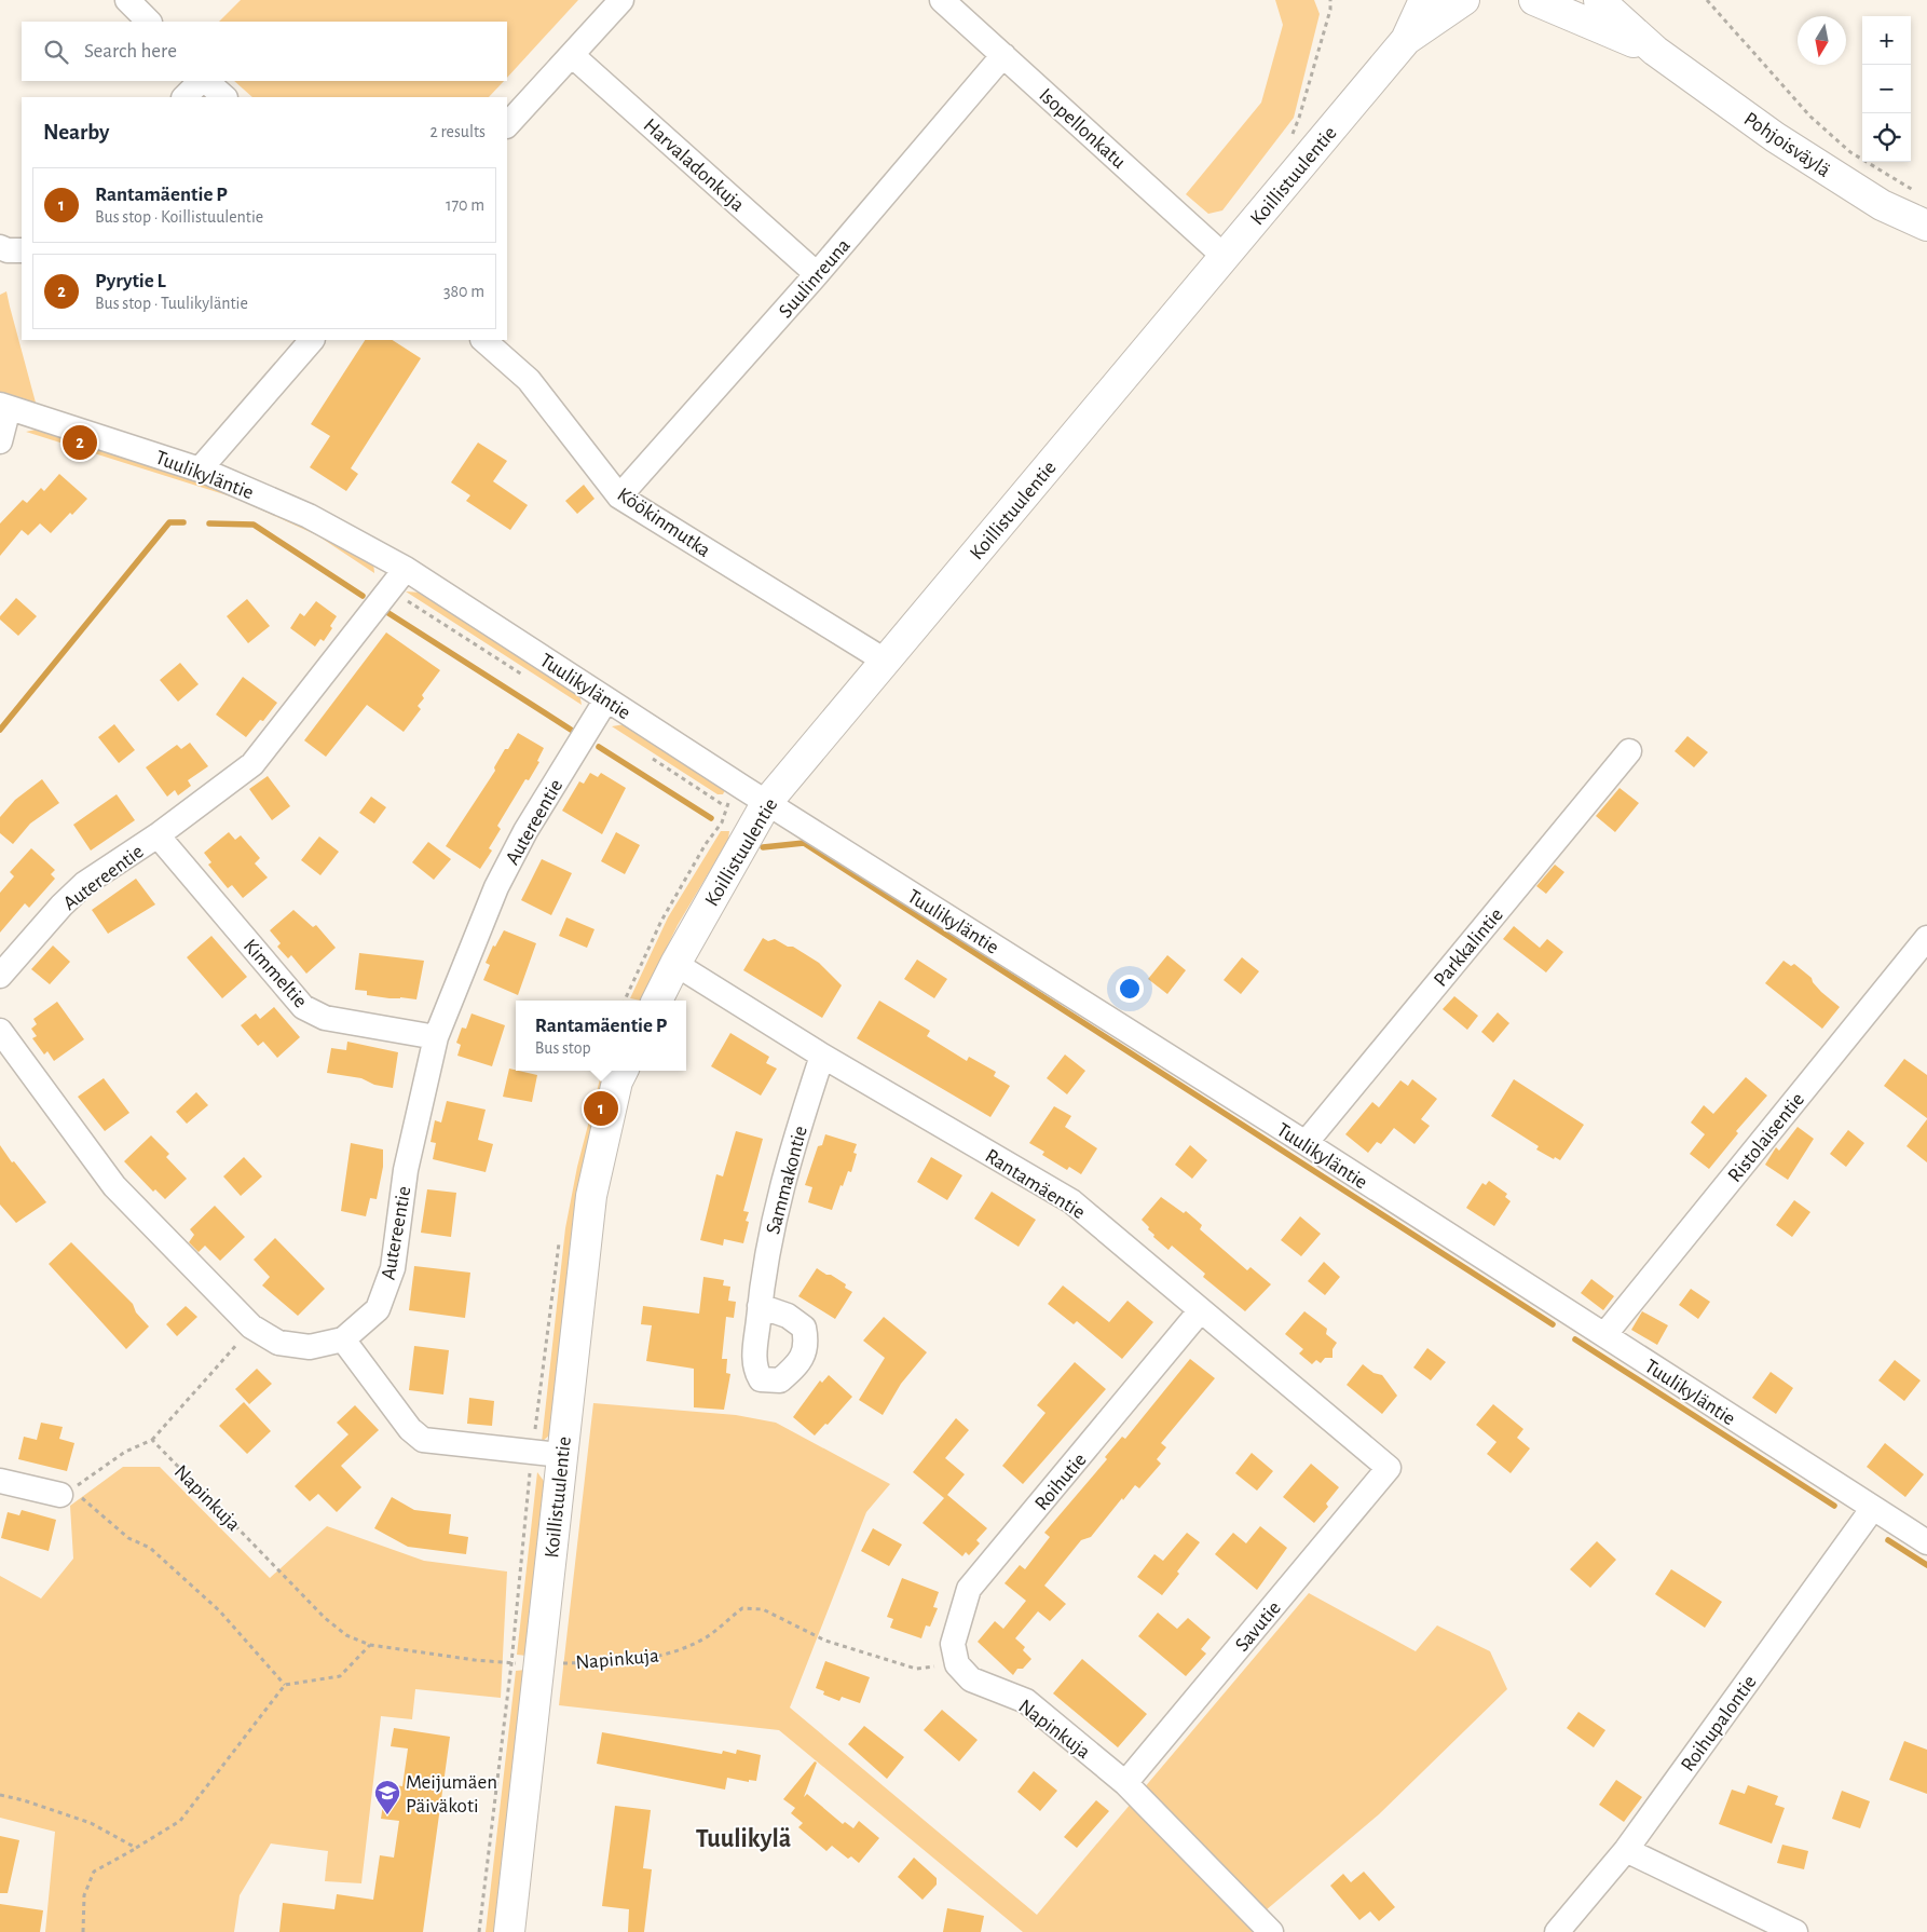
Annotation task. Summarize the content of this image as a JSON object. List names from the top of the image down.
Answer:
{
  "streets": {
    "street": [
      "Isopellonkatu",
      "Pohjoisväylä",
      "Harvaladonkuja",
      "Koillistuulentie",
      "Suulinreuna",
      "Tuulikyläntie",
      "Köökinmutka",
      "Autereentie",
      "Parkkalintie",
      "Kimmeltie",
      "Ristolaisentie",
      "Sammakontie",
      "Rantamäentie",
      "Roihutie",
      "Napinkuja",
      "Savutie",
      "Roihupalontie"
    ]
  },
  "crossings": [
    ["Isopellonkatu", "Koillistuulentie"],
    ["Isopellonkatu", "Suulinreuna"],
    ["Harvaladonkuja", "Suulinreuna"],
    ["Koillistuulentie", "Tuulikyläntie"],
    ["Koillistuulentie", "Köökinmutka"],
    ["Koillistuulentie", "Rantamäentie"],
    ["Koillistuulentie", "Napinkuja"],
    ["Suulinreuna", "Köökinmutka"],
    ["Tuulikyläntie", "Autereentie"],
    ["Tuulikyläntie", "Parkkalintie"],
    ["Tuulikyläntie", "Ristolaisentie"],
    ["Tuulikyläntie", "Roihupalontie"],
    ["Autereentie", "Kimmeltie"],
    ["Sammakontie", "Rantamäentie"],
    ["Rantamäentie", "Roihutie"],
    ["Rantamäentie", "Savutie"],
    ["Roihutie", "Napinkuja"],
    ["Napinkuja", "Savutie"]
  ],
  "districts": ["Tuulikylä"],
  "places": {
    "school or university": ["Meijumäen Päiväkoti"]
  },
  "north": "bottom",
  "page": {
    "map_buttons": ["+", "−"],
    "search": "Search here",
    "heading": ["Nearby", "2 results"],
    "list": [
      {
        "mark": "1",
        "name": "Rantamäentie P",
        "note": "Bus stop · Koillistuulentie",
        "value": "170 m"
      },
      {
        "mark": "2",
        "name": "Pyrytie L",
        "note": "Bus stop · Tuulikyläntie",
        "value": "380 m"
      }
    ],
    "pins": ["2", "1"],
    "popup": ["Rantamäentie P", "Bus stop"]
  }
}
